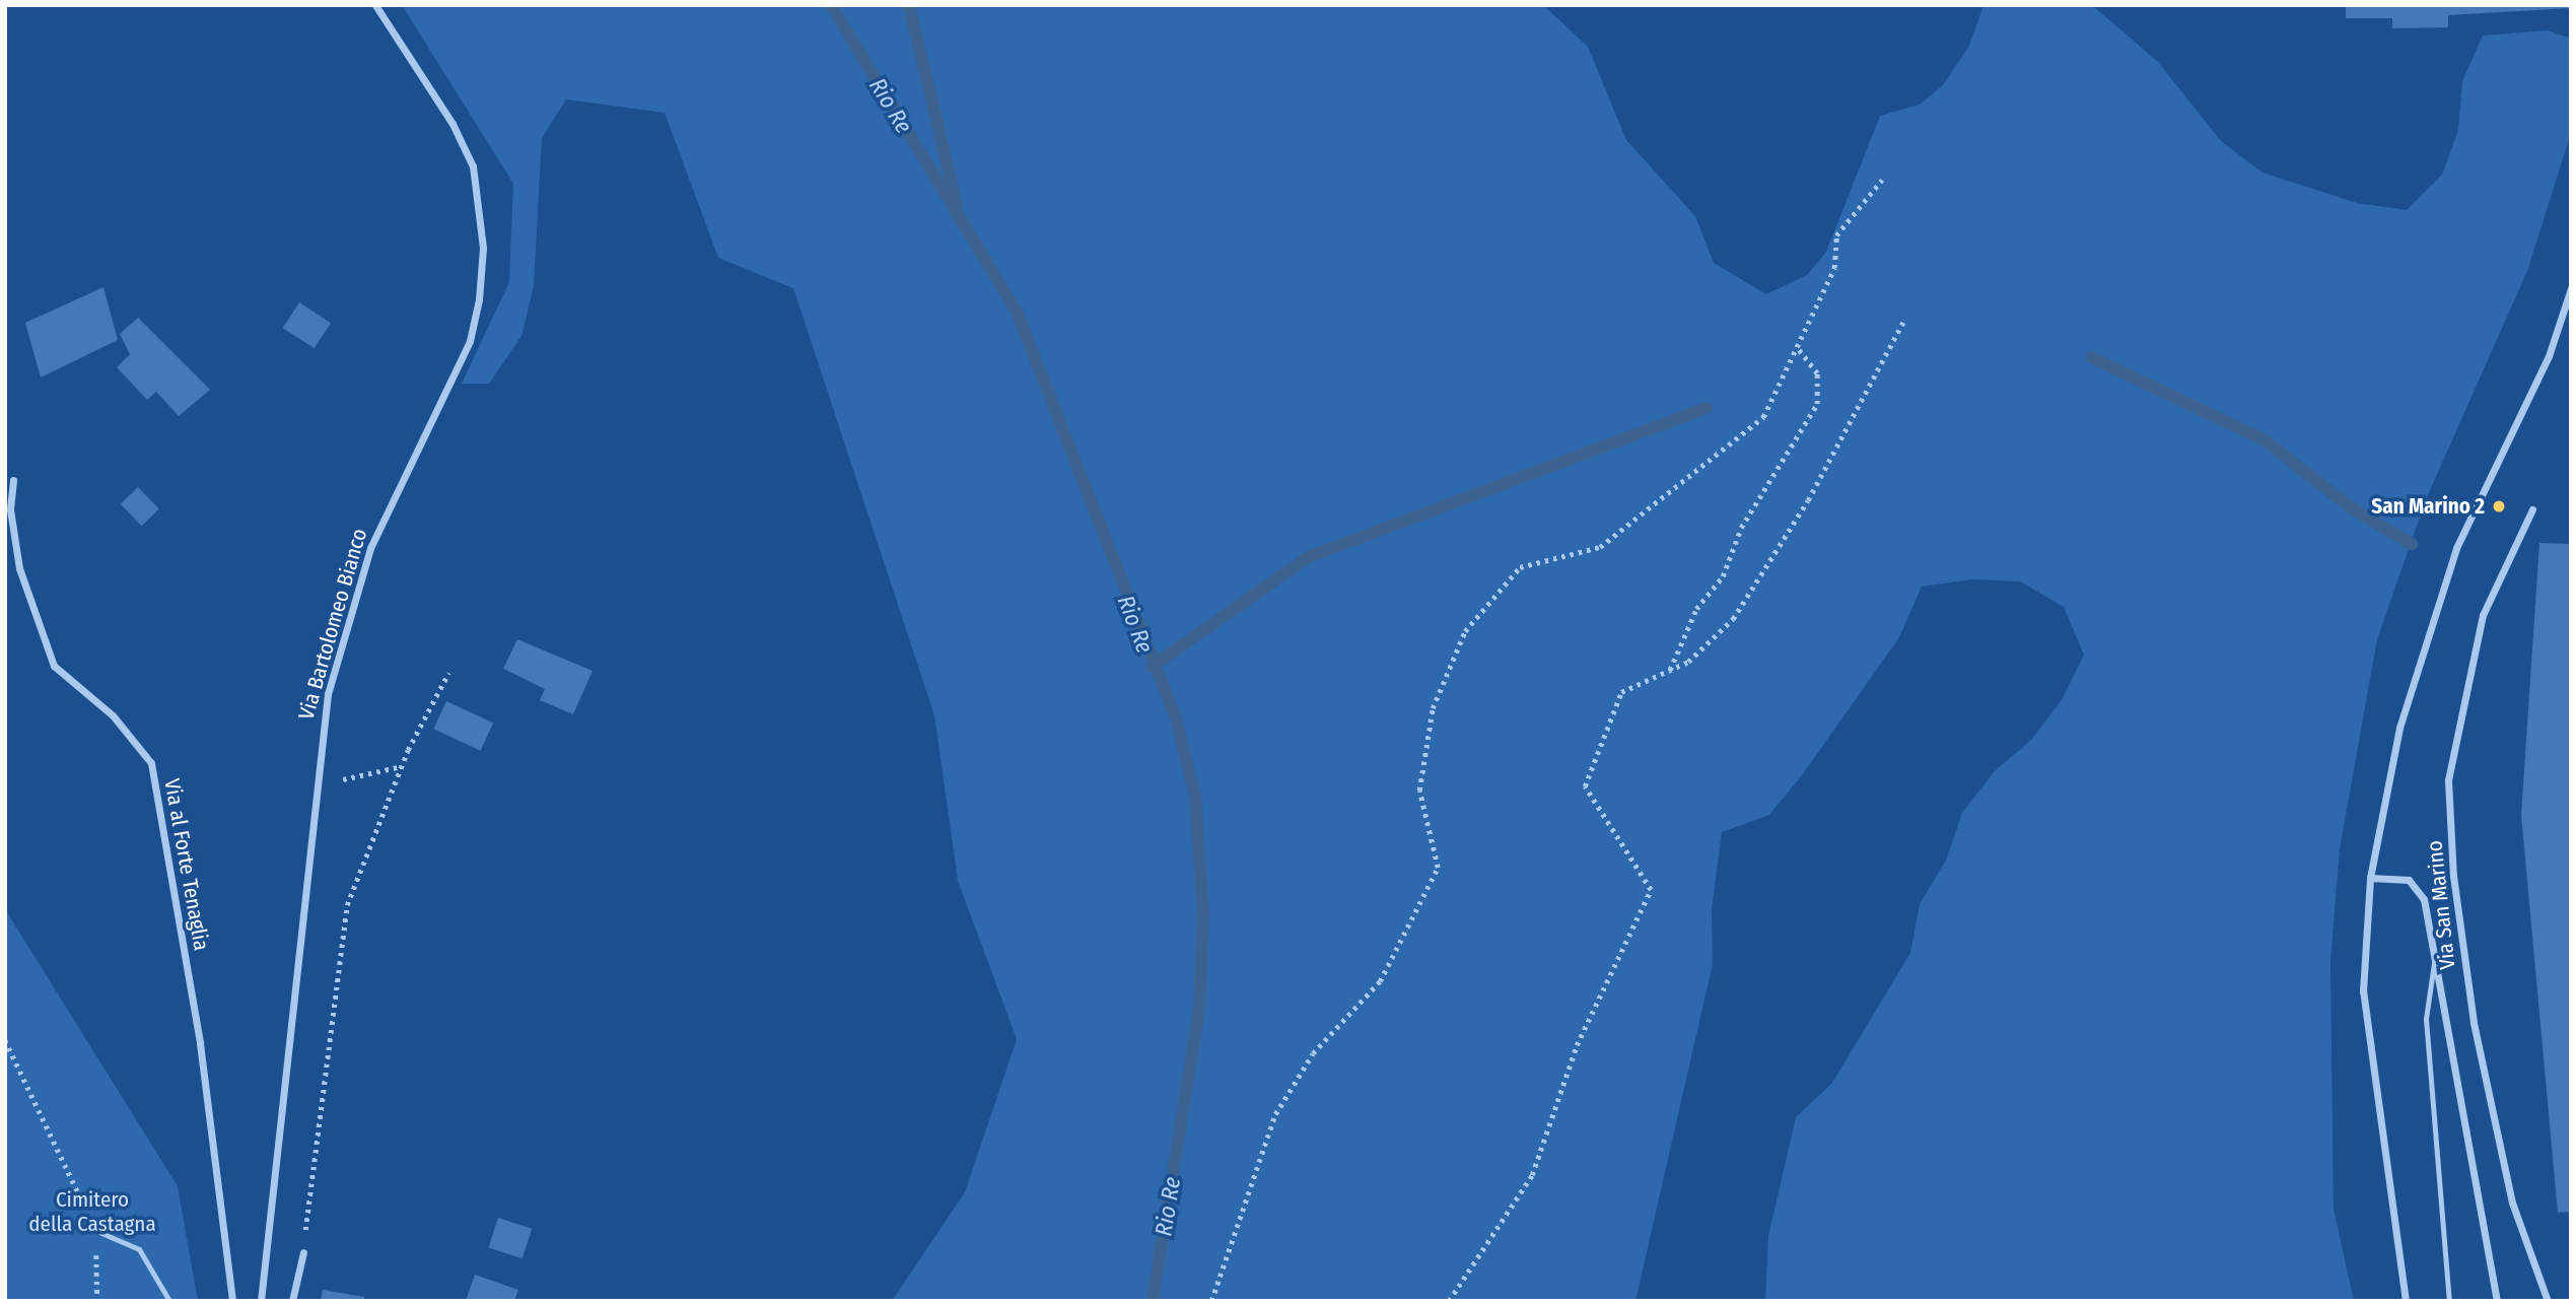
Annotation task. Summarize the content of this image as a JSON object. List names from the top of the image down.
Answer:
{
  "streets": {
    "street": ["Via Bartolomeo Bianco", "Via al Forte Tenaglia", "Via San Marino"]
  },
  "water": ["Rio Re"],
  "parks": ["Cimitero della Castagna"],
  "places": ["San Marino 2"]
}
